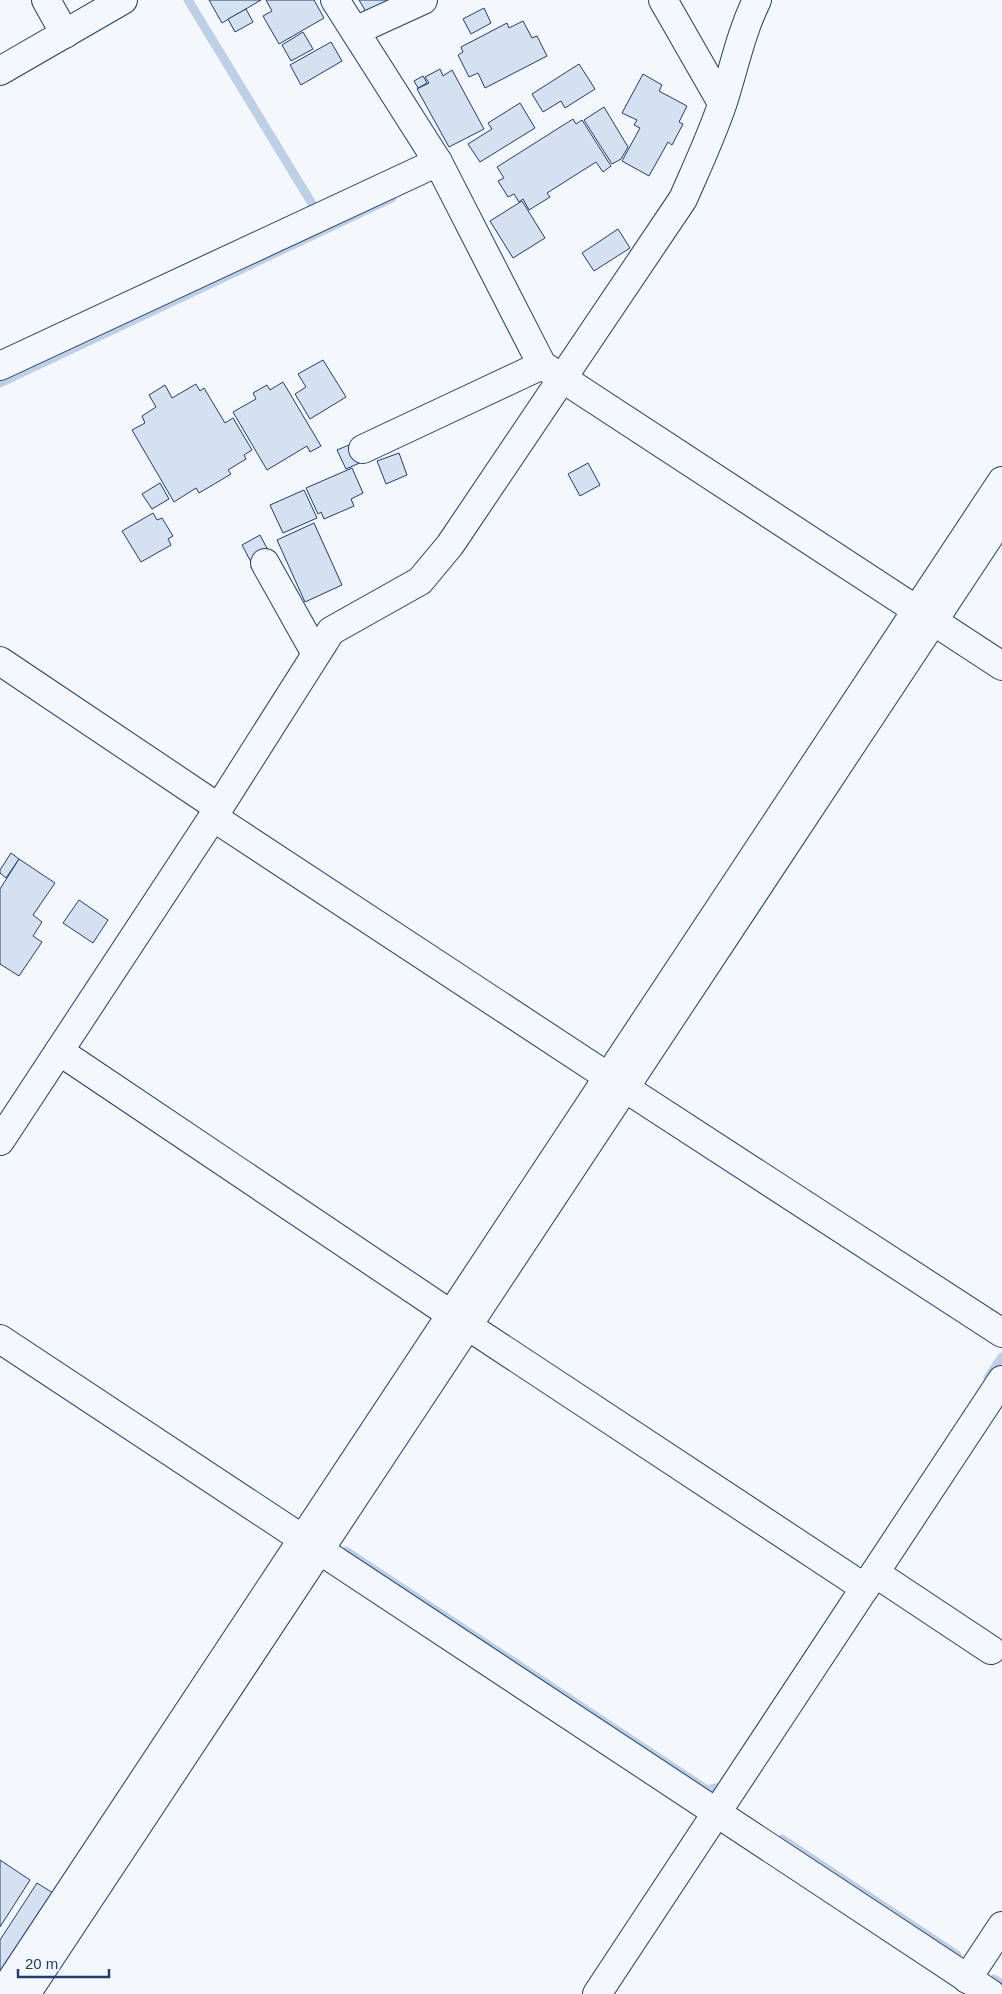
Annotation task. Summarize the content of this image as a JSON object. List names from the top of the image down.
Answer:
{
  "scale_bar": "20 m"
}
